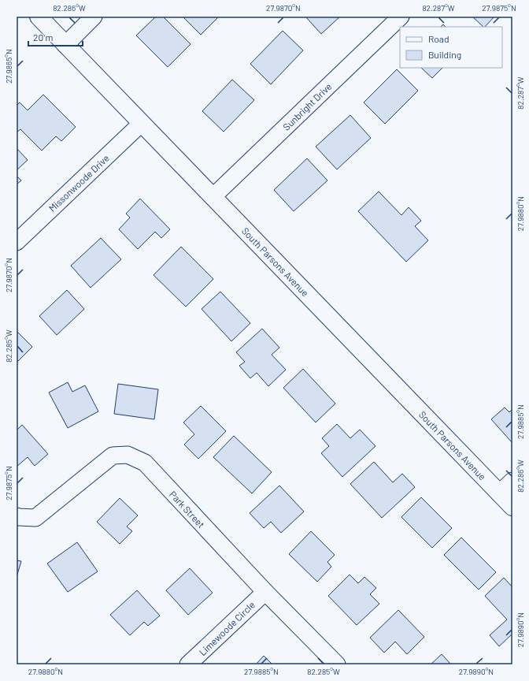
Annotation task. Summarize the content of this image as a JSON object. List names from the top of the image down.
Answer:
{
  "streets": {
    "street": [
      "Sunbright Drive",
      "Missonwoode Drive",
      "South Parsons Avenue",
      "Park Street",
      "Limewoode Circle"
    ]
  },
  "crossings": [
    ["Sunbright Drive", "South Parsons Avenue"],
    ["Missonwoode Drive", "South Parsons Avenue"],
    ["Park Street", "Limewoode Circle"]
  ],
  "legend": ["Road", "Building"],
  "scale_bar": "20 m",
  "coordinates": [
    "82.286°W",
    "27.9870°N",
    "82.287°W",
    "27.9875°N",
    "27.9865°N",
    "27.9880°N",
    "82.285°W",
    "27.9885°N",
    "27.9890°N"
  ]
}
